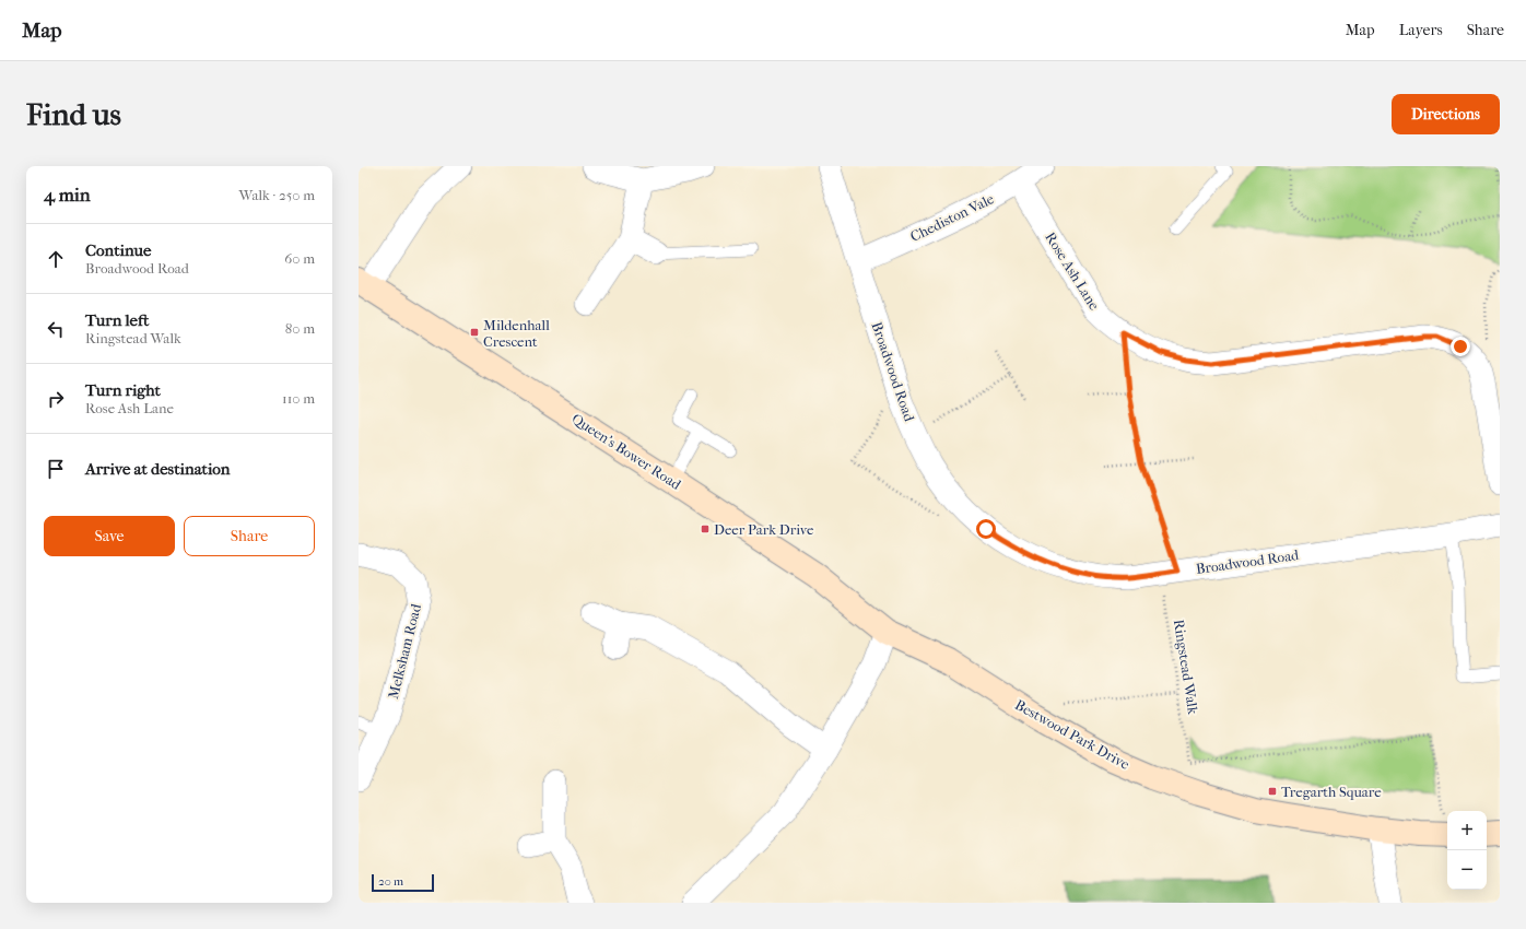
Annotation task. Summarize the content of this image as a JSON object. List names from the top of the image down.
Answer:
{
  "streets": {
    "street": [
      "Chediston Vale",
      "Rose Ash Lane",
      "Broadwood Road",
      "Queen's Bower Road",
      "Melksham Road",
      "Bestwood Park Drive"
    ],
    "path": ["Ringstead Walk"]
  },
  "crossings": [
    ["Chediston Vale", "Rose Ash Lane"],
    ["Chediston Vale", "Broadwood Road"],
    ["Rose Ash Lane", "Ringstead Walk"],
    ["Broadwood Road", "Ringstead Walk"],
    ["Queen's Bower Road", "Bestwood Park Drive"],
    ["Ringstead Walk", "Bestwood Park Drive"]
  ],
  "places": {
    "transit": ["Mildenhall Crescent", "Deer Park Drive", "Tregarth Square"]
  },
  "scale_bar": "20 m",
  "page": {
    "header": "Map",
    "nav": ["Map", "Layers", "Share"],
    "buttons": [
      "Directions",
      ["Save", "Share"]
    ],
    "title": "Find us",
    "heading": ["4 min", "Walk · 250 m"],
    "list": [
      ["Continue", "Broadwood Road", "60 m"],
      ["Turn left", "Ringstead Walk", "80 m"],
      ["Turn right", "Rose Ash Lane", "110 m"],
      "Arrive at destination"
    ],
    "map_buttons": ["+", "−"],
    "scale": "20 m"
  }
}
